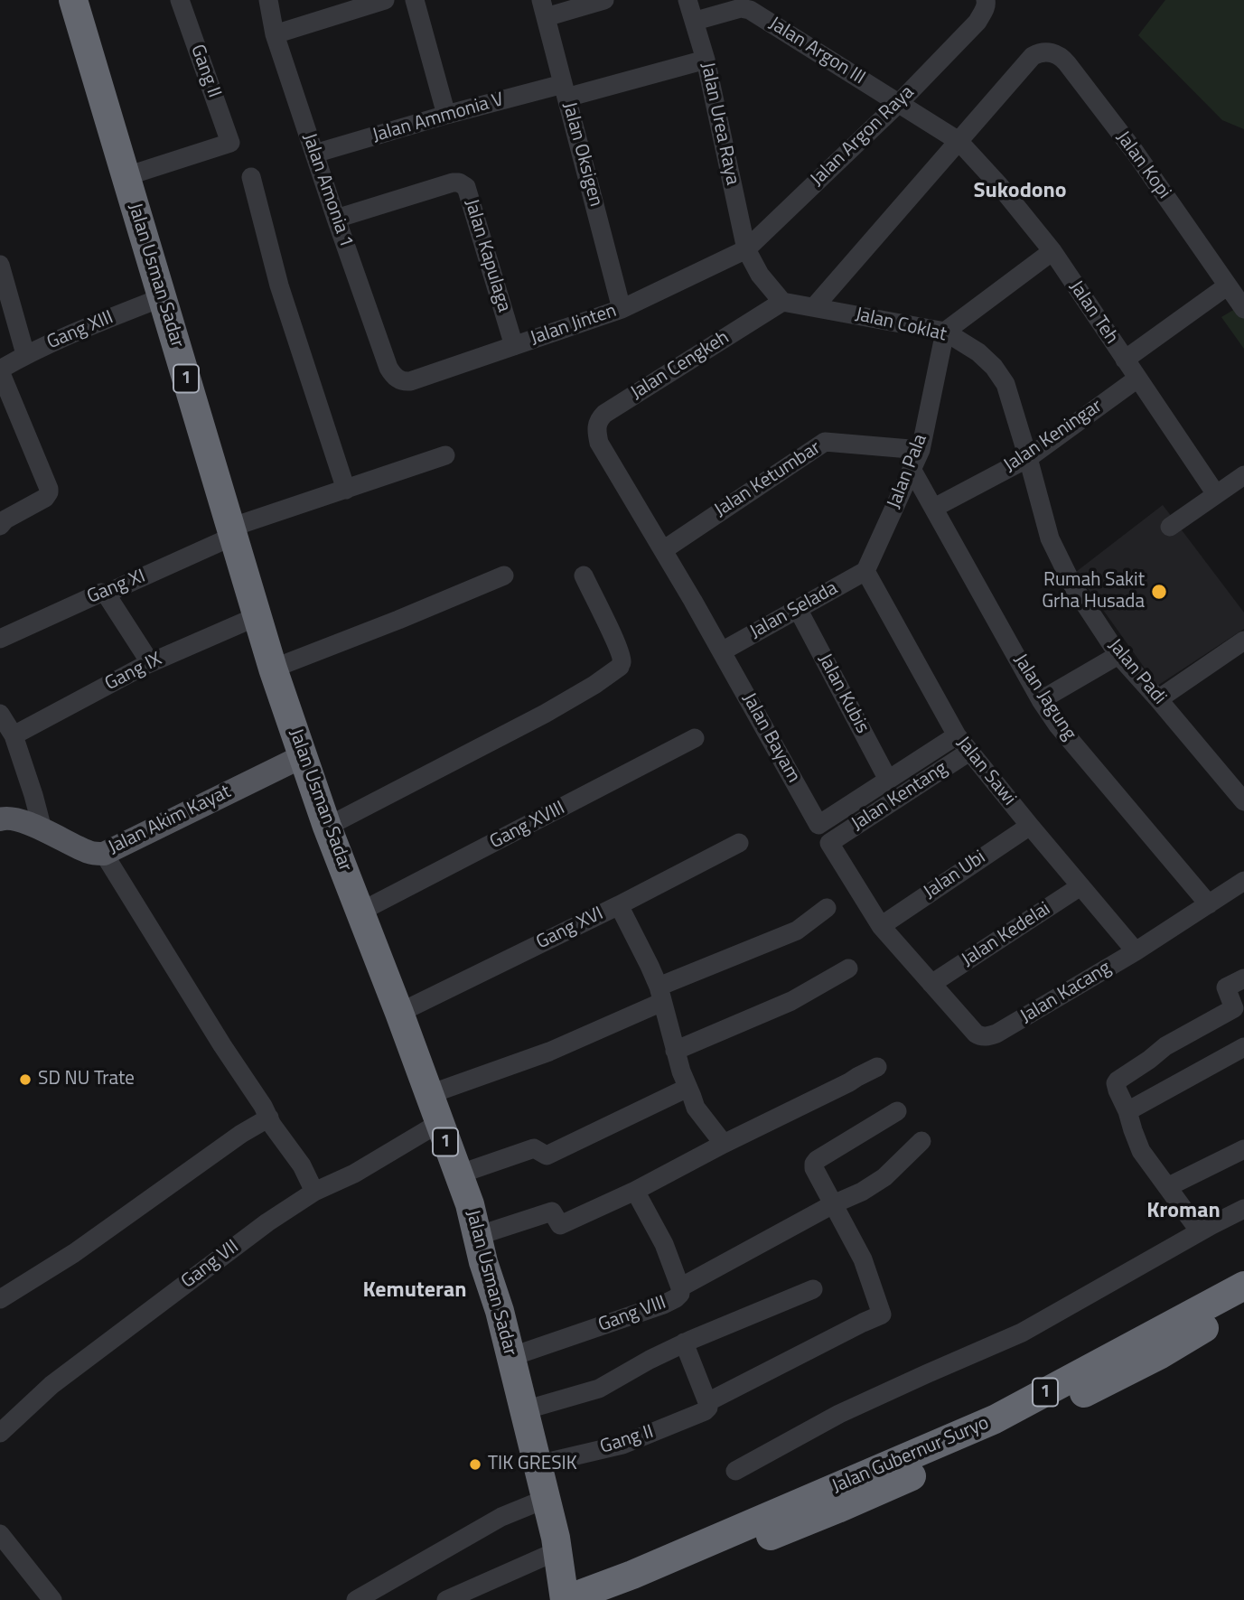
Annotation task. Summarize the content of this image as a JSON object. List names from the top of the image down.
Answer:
{
  "streets": {
    "highway": ["Jalan Usman Sadar", "1", "Jalan Gubernur Suryo"],
    "main road": ["Jalan Akim Kayat"],
    "street": [
      "Jalan Argon III",
      "Gang II",
      "Jalan Ammonia V",
      "Jalan Urea Raya",
      "Jalan Argon Raya",
      "Jalan Oksigen",
      "Jalan Kopi",
      "Jalan Amonia 1",
      "Jalan Kapulaga",
      "Jalan Teh",
      "Jalan Jinten",
      "Jalan Coklat",
      "Gang XIII",
      "Jalan Cengkeh",
      "Jalan Keningar",
      "Jalan Pala",
      "Jalan Ketumbar",
      "Gang XI",
      "Jalan Selada",
      "Gang IX",
      "Jalan Padi",
      "Jalan Kubis",
      "Jalan Jagung",
      "Jalan Bayam",
      "Jalan Sawi",
      "Jalan Kentang",
      "Gang XVIII",
      "Jalan Ubi",
      "Gang XVI",
      "Jalan Kedelai",
      "Jalan Kacang",
      "Gang VII",
      "Gang VIII"
    ]
  },
  "crossings": [
    ["Jalan Argon III", "Jalan Urea Raya"],
    ["Jalan Argon III", "Jalan Argon Raya"],
    ["Jalan Argon III", "Jalan Kopi"],
    ["Jalan Argon III", "Jalan Teh"],
    ["Gang II", "Jalan Usman Sadar"],
    ["Jalan Ammonia V", "Jalan Urea Raya"],
    ["Jalan Ammonia V", "Jalan Oksigen"],
    ["Jalan Ammonia V", "Jalan Amonia 1"],
    ["Jalan Urea Raya", "Jalan Argon Raya"],
    ["Jalan Urea Raya", "Jalan Jinten"],
    ["Jalan Urea Raya", "Jalan Coklat"],
    ["Jalan Urea Raya", "Jalan Cengkeh"],
    ["Jalan Argon Raya", "Jalan Jinten"],
    ["Jalan Oksigen", "Jalan Jinten"],
    ["Jalan Kopi", "Jalan Teh"],
    ["Jalan Amonia 1", "Jalan Kapulaga"],
    ["Jalan Amonia 1", "Jalan Jinten"],
    ["Jalan Kapulaga", "Jalan Jinten"],
    ["Jalan Usman Sadar", "Gang XIII"],
    ["Jalan Usman Sadar", "Gang XI"],
    ["Jalan Usman Sadar", "Gang IX"],
    ["Jalan Usman Sadar", "Jalan Akim Kayat"],
    ["Jalan Usman Sadar", "Gang XVIII"],
    ["Jalan Usman Sadar", "Gang XVI"],
    ["Jalan Usman Sadar", "Gang VII"],
    ["Jalan Usman Sadar", "Gang VIII"],
    ["Jalan Usman Sadar", "Jalan Gubernur Suryo"],
    ["Jalan Teh", "Jalan Keningar"],
    ["Jalan Coklat", "Jalan Cengkeh"],
    ["Jalan Coklat", "Jalan Keningar"],
    ["Jalan Coklat", "Jalan Pala"],
    ["Jalan Coklat", "Jalan Padi"],
    ["Jalan Cengkeh", "Jalan Bayam"],
    ["Jalan Keningar", "Jalan Padi"],
    ["Jalan Keningar", "Jalan Jagung"],
    ["Jalan Pala", "Jalan Ketumbar"],
    ["Jalan Pala", "Jalan Selada"],
    ["Jalan Pala", "Jalan Jagung"],
    ["Jalan Pala", "Jalan Sawi"],
    ["Jalan Ketumbar", "Jalan Bayam"],
    ["Jalan Selada", "Jalan Kubis"],
    ["Jalan Selada", "Jalan Bayam"],
    ["Jalan Selada", "Jalan Sawi"],
    ["Jalan Kubis", "Jalan Bayam"],
    ["Jalan Jagung", "Jalan Kacang"],
    ["Jalan Sawi", "Jalan Kentang"],
    ["Jalan Sawi", "Jalan Ubi"],
    ["Jalan Sawi", "Jalan Kedelai"],
    ["Jalan Sawi", "Jalan Kacang"],
    ["Jalan Kentang", "Jalan Ubi"],
    ["Jalan Kedelai", "Jalan Kacang"]
  ],
  "districts": ["Sukodono", "Kroman", "Kemuteran"],
  "places": ["Rumah Sakit Grha Husada", "SD NU Trate", "TIK GRESIK"]
}
